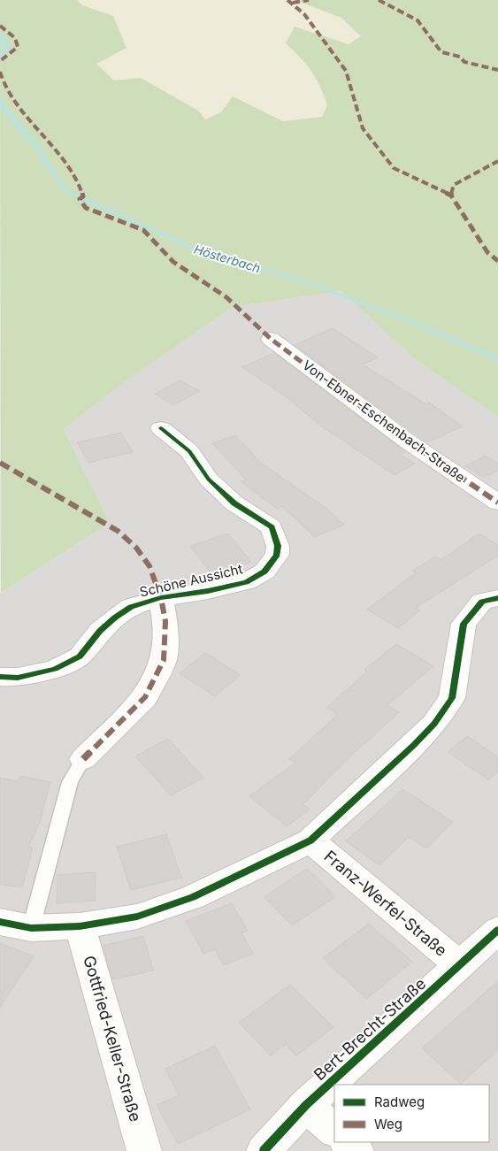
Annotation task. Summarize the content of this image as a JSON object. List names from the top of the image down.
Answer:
{
  "streets": {
    "street": [
      "Von-Ebner-Eschenbach-Straße",
      "Schöne Aussicht",
      "Franz-Werfel-Straße",
      "Bert-Brecht-Straße",
      "Gottfried-Keller-Straße"
    ]
  },
  "crossings": [
    ["Franz-Werfel-Straße", "Bert-Brecht-Straße"]
  ],
  "water": ["Hösterbach"],
  "legend": ["Radweg", "Weg"]
}
